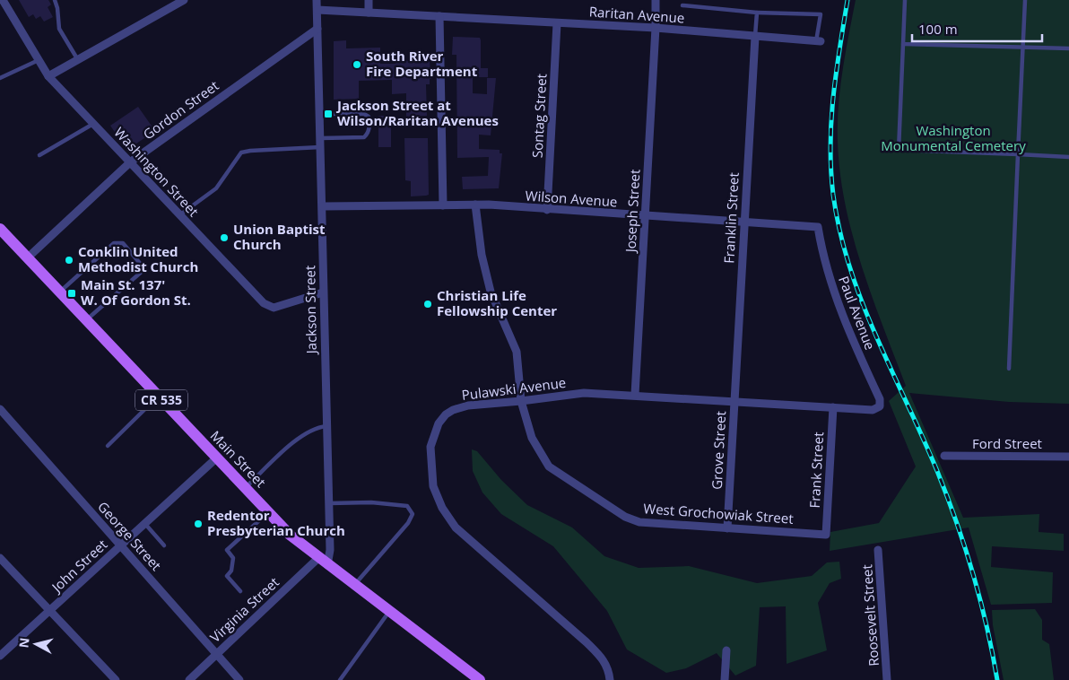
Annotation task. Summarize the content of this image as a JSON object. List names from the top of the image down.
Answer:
{
  "streets": {
    "main road": ["CR 535", "Main Street"],
    "street": [
      "Raritan Avenue",
      "Gordon Street",
      "Sontag Street",
      "Washington Street",
      "Wilson Avenue",
      "Joseph Street",
      "Franklin Street",
      "Jackson Street",
      "Paul Avenue",
      "Pulawski Avenue",
      "Ford Street",
      "Grove Street",
      "Frank Street",
      "West Grochowiak Street",
      "George Street",
      "John Street",
      "Virginia Street",
      "Roosevelt Street"
    ]
  },
  "crossings": [
    ["Raritan Avenue", "Sontag Street"],
    ["Raritan Avenue", "Joseph Street"],
    ["Raritan Avenue", "Franklin Street"],
    ["Raritan Avenue", "Jackson Street"],
    ["Gordon Street", "Washington Street"],
    ["Gordon Street", "Jackson Street"],
    ["Gordon Street", "Main Street"],
    ["Sontag Street", "Wilson Avenue"],
    ["Washington Street", "Jackson Street"],
    ["Wilson Avenue", "Joseph Street"],
    ["Wilson Avenue", "Franklin Street"],
    ["Wilson Avenue", "Jackson Street"],
    ["Wilson Avenue", "Paul Avenue"],
    ["Wilson Avenue", "West Grochowiak Street"],
    ["Joseph Street", "Pulawski Avenue"],
    ["Franklin Street", "Pulawski Avenue"],
    ["Franklin Street", "Grove Street"],
    ["Jackson Street", "Main Street"],
    ["Jackson Street", "Virginia Street"],
    ["Paul Avenue", "Pulawski Avenue"],
    ["Pulawski Avenue", "Grove Street"],
    ["Pulawski Avenue", "Frank Street"],
    ["Pulawski Avenue", "West Grochowiak Street"],
    ["Grove Street", "West Grochowiak Street"],
    ["Main Street", "John Street"],
    ["Main Street", "Virginia Street"],
    ["Frank Street", "West Grochowiak Street"],
    ["George Street", "John Street"],
    ["George Street", "Virginia Street"]
  ],
  "parks": ["Washington Monumental Cemetery"],
  "places": {
    "other": [
      "South River Fire Department",
      "Union Baptist Church",
      "Conklin United Methodist Church",
      "Christian Life Fellowship Center",
      "Redentor Presbyterian Church"
    ],
    "transit": ["Jackson Street at Wilson/Raritan Avenues", "Main St. 137' W. Of Gordon St."]
  },
  "scale_bar": "100 m",
  "north": "left"
}
